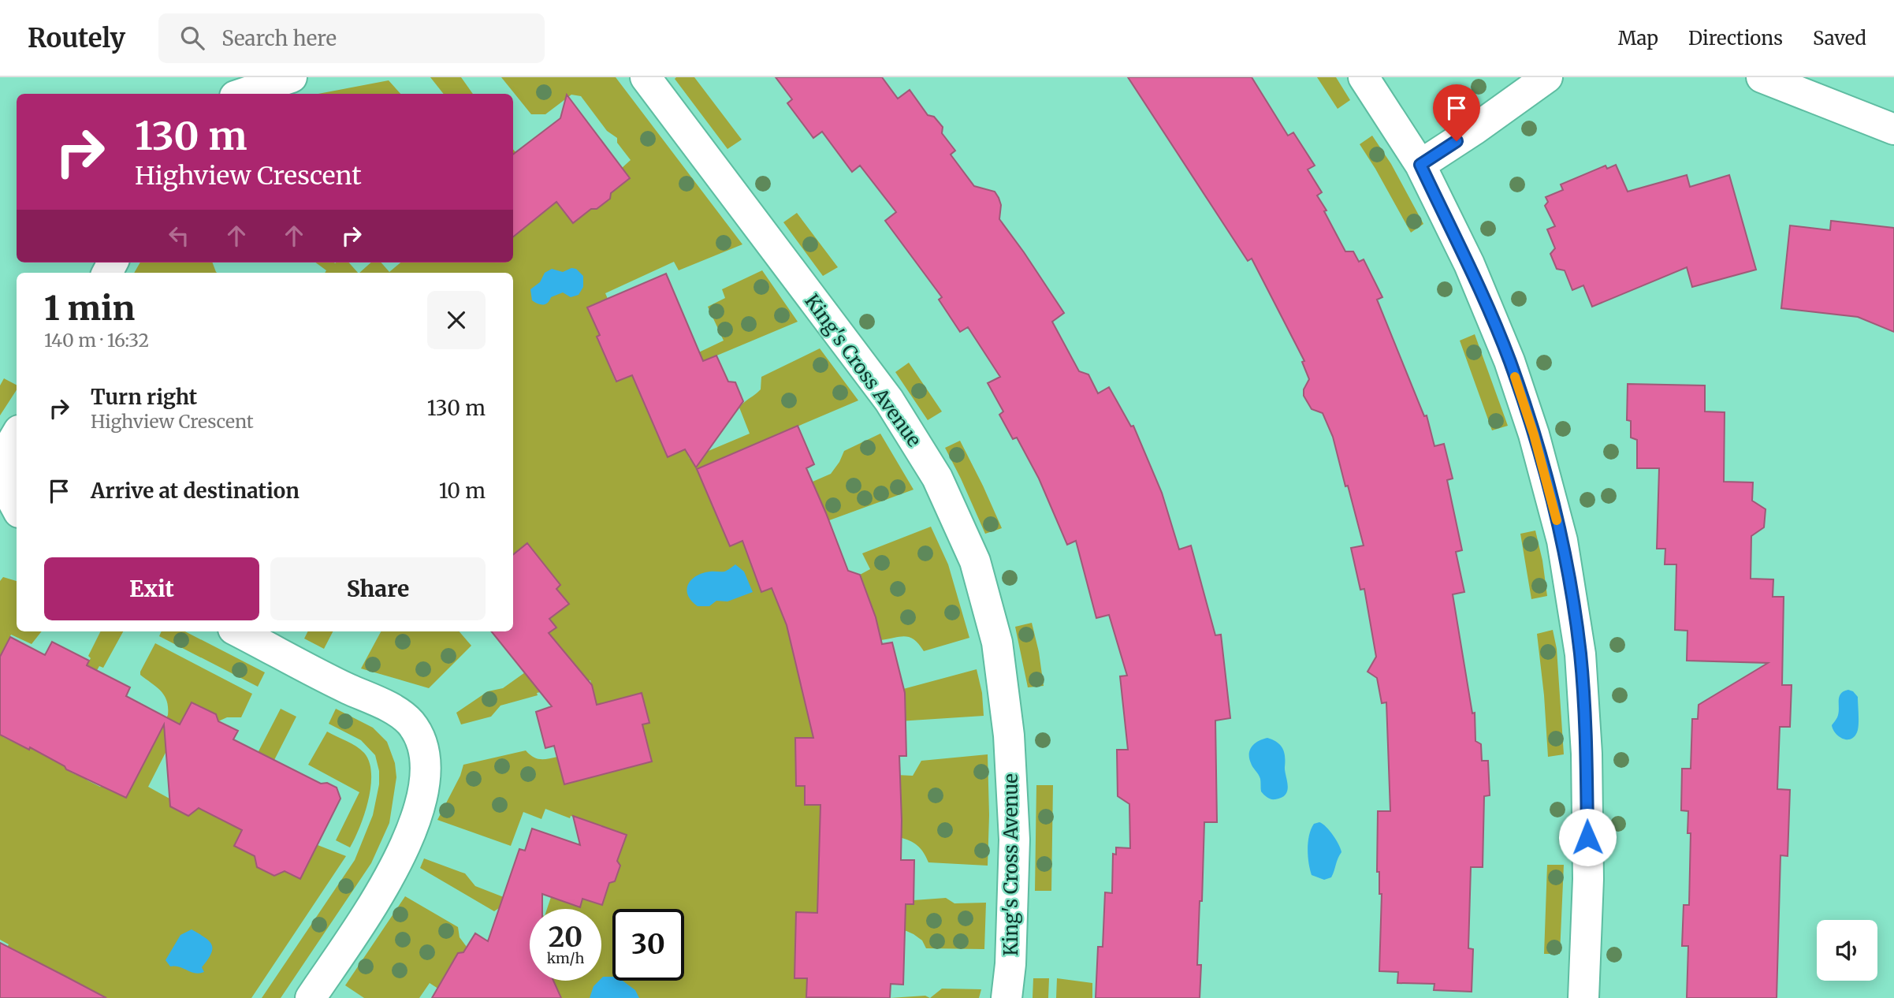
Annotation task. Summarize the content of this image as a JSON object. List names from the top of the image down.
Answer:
{
  "streets": {
    "street": ["King's Cross Avenue"]
  },
  "page": {
    "header": "Routely",
    "search": "Search here",
    "nav": ["Map", "Directions", "Saved"],
    "turn": ["130 m", "Highview Crescent"],
    "heading": ["1 min", "140 m · 16:32"],
    "list": [
      {
        "name": "Turn right",
        "note": "Highview Crescent",
        "value": "130 m"
      },
      {
        "name": "Arrive at destination",
        "value": "10 m"
      }
    ],
    "buttons": ["Exit", "Share"],
    "speed": "20 km/h",
    "limit": "30"
  }
}
